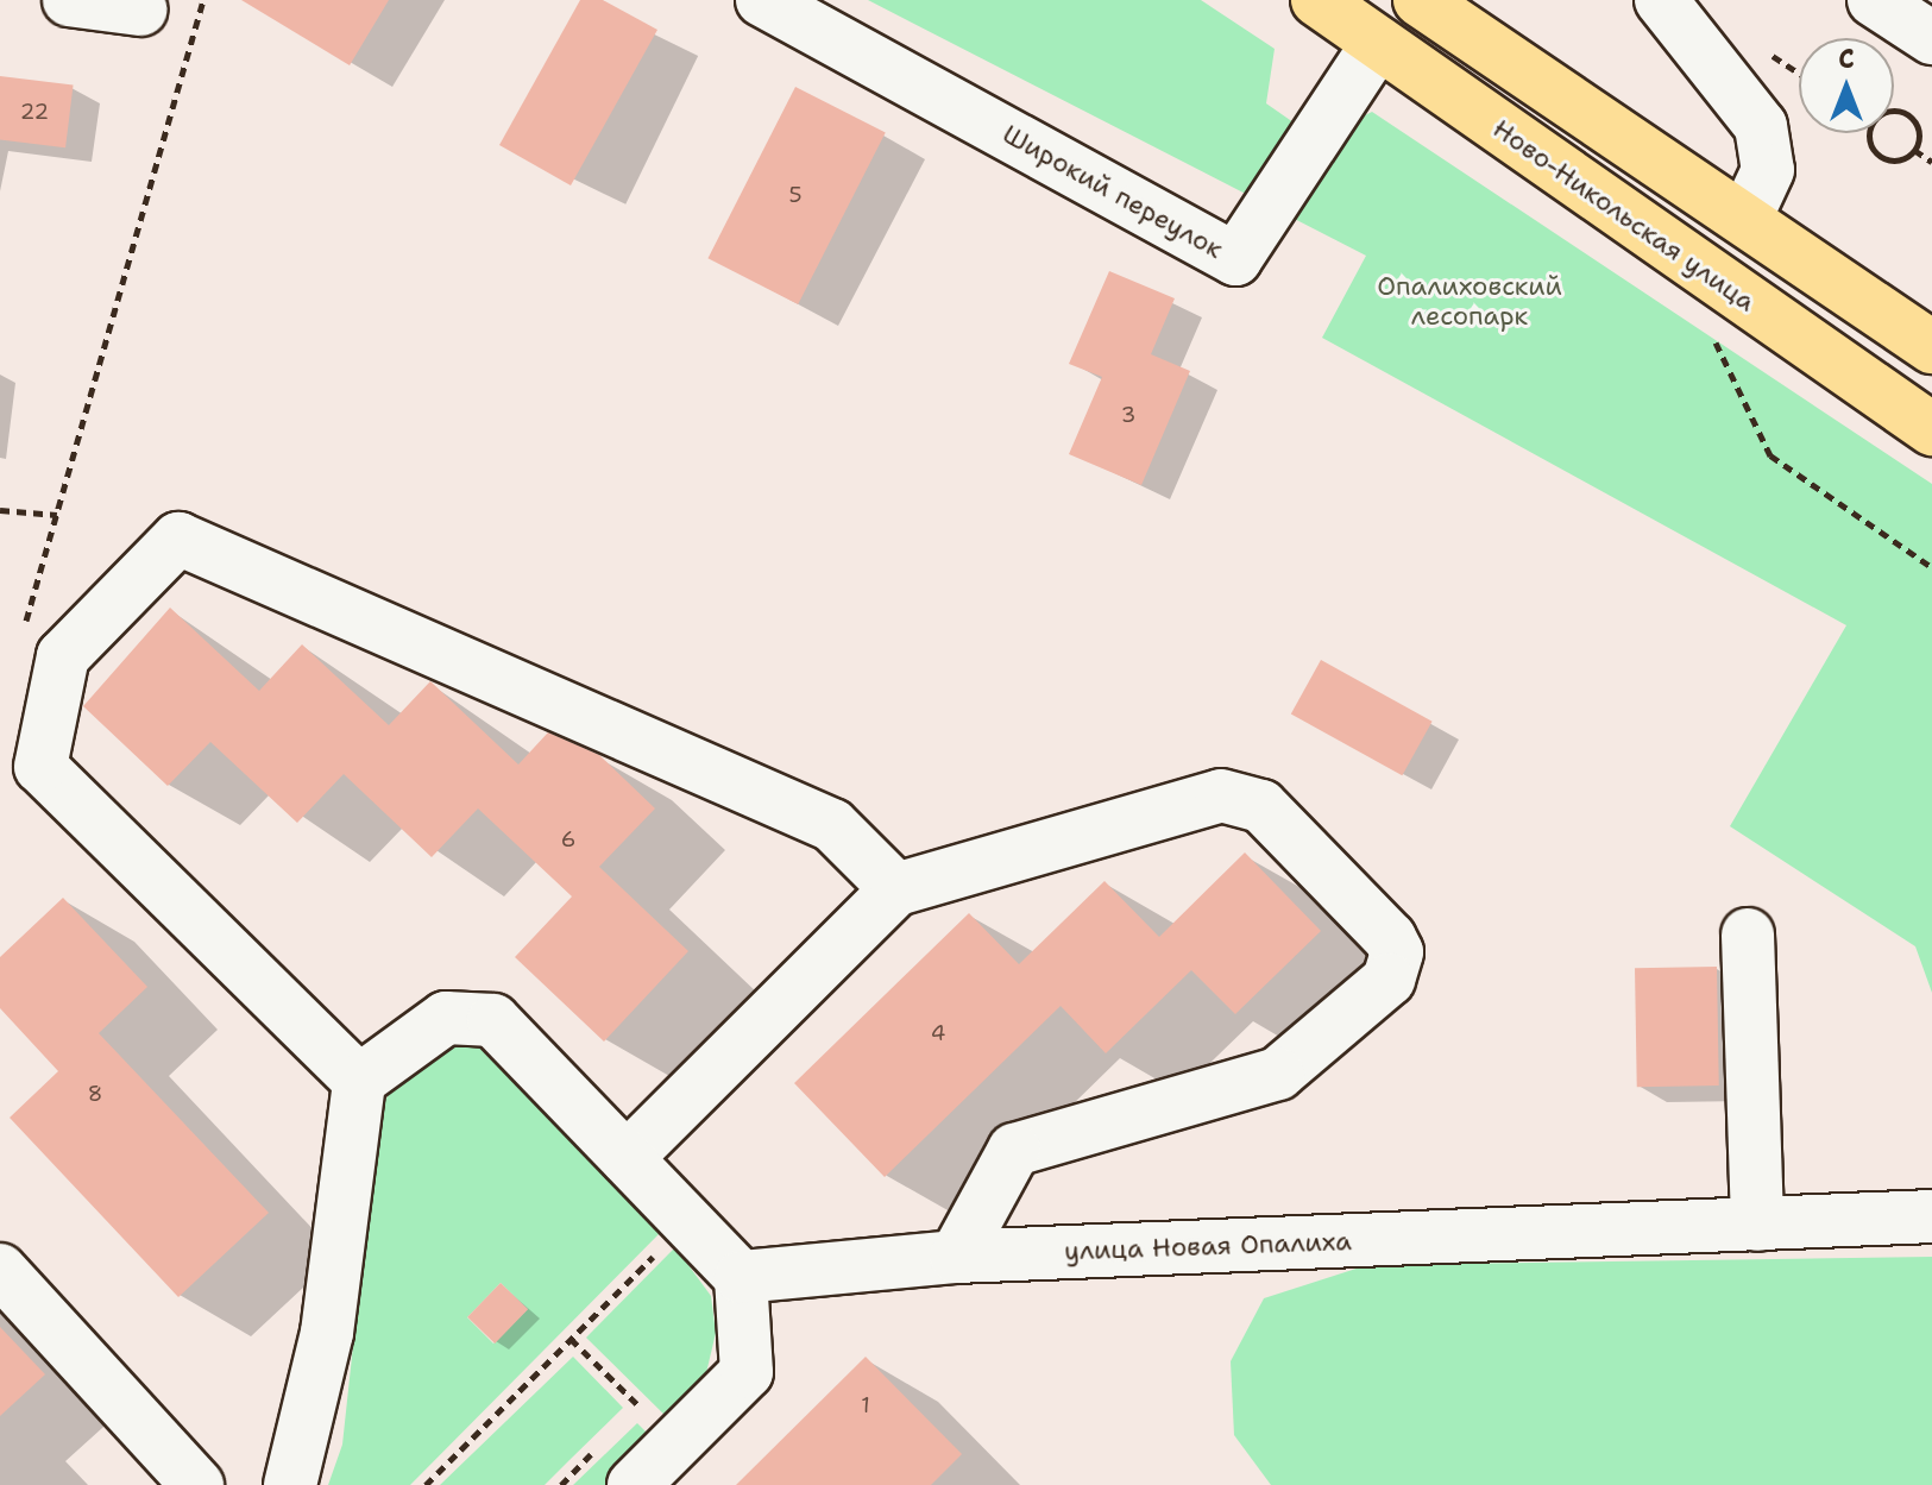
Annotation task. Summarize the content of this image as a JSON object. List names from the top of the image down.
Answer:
{
  "streets": {
    "main road": ["Ново-Никольская улица"],
    "street": ["Широкий переулок", "улица Новая Опалиха"]
  },
  "crossings": [
    ["Широкий переулок", "Ново-Никольская улица"]
  ],
  "parks": ["Опалиховский лесопарк"],
  "house_numbers": [
    "22",
    "5",
    "3",
    "6",
    "4",
    "8",
    "1"
  ],
  "north": "top"
}
